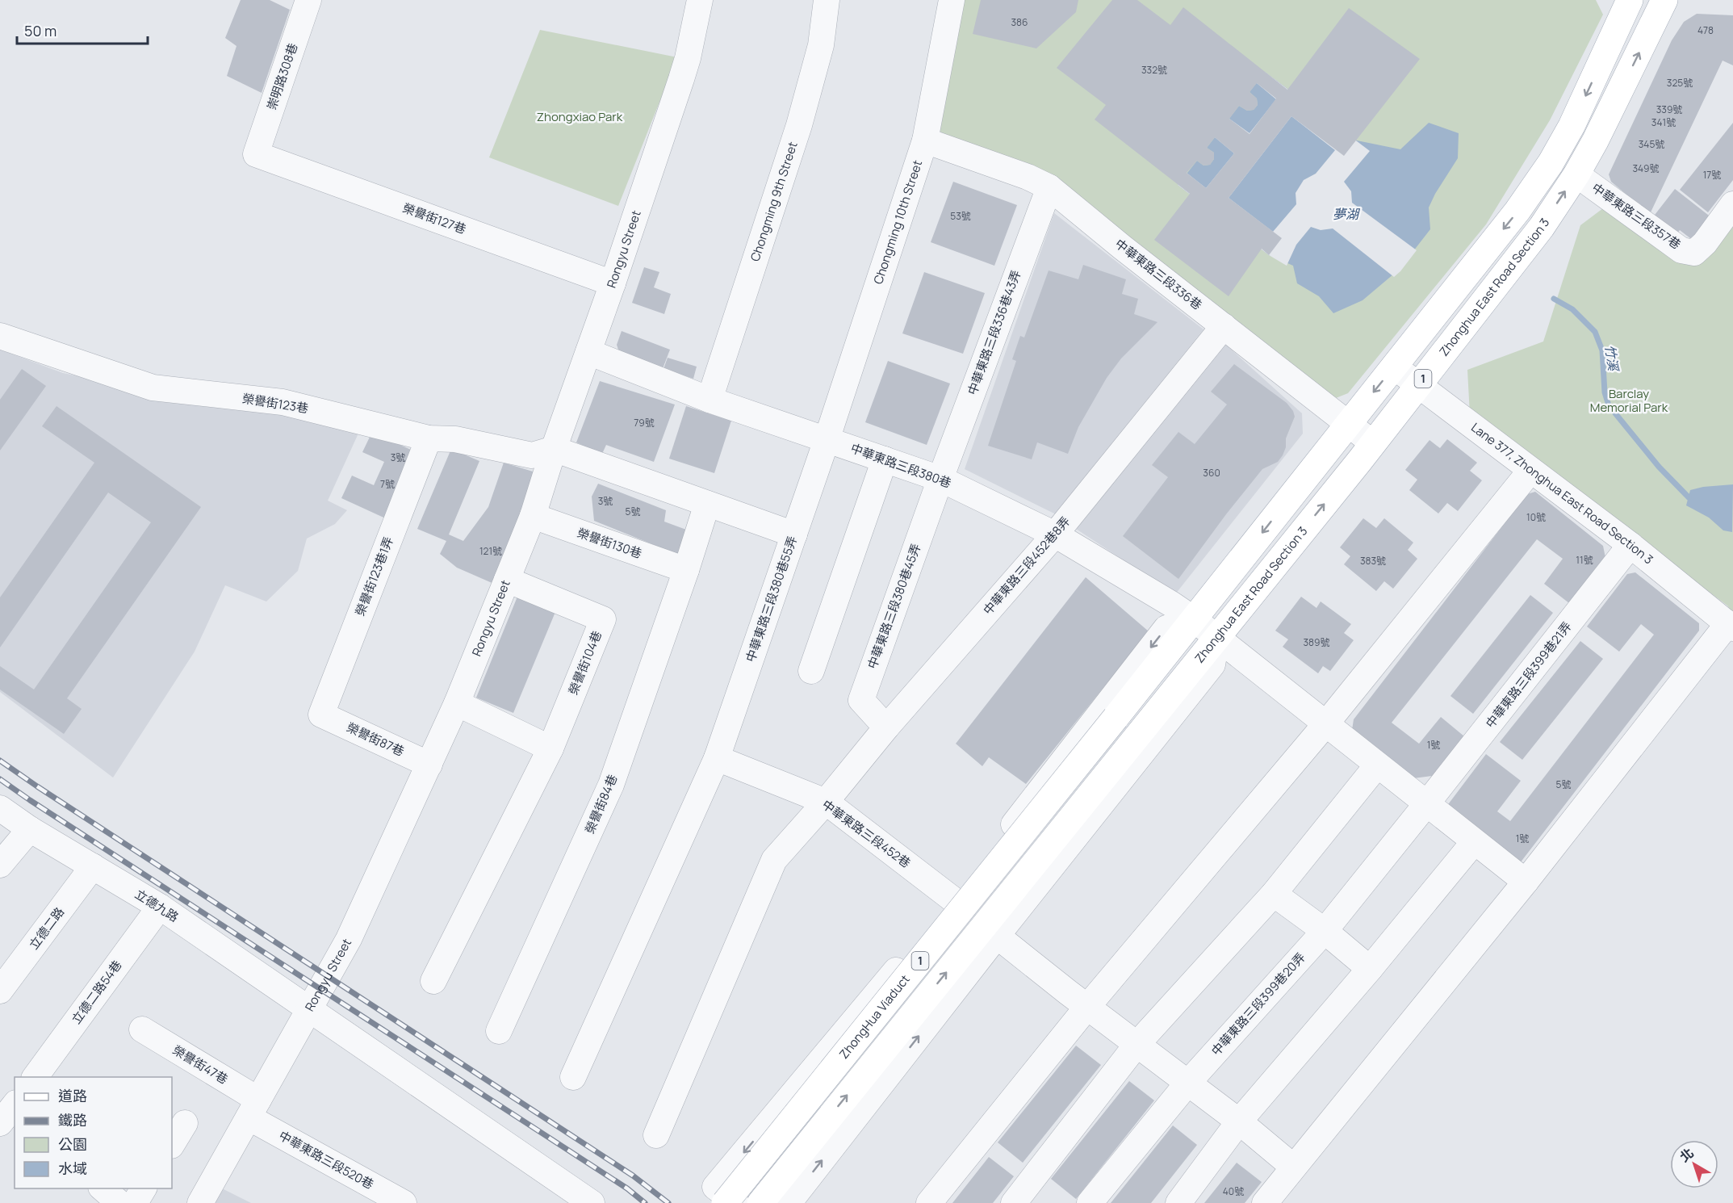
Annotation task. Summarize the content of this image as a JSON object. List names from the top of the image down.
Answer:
{
  "streets": {
    "main road": ["Zhonghua East Road Section 3", "1", "ZhongHua Viaduct"],
    "street": [
      "崇明路308巷",
      "Chongming 9th Street",
      "中華東路三段357巷",
      "榮譽街127巷",
      "Chongming 10th Street",
      "Rongyu Street",
      "中華東路三段336巷",
      "中華東路三段336巷43弄",
      "榮譽街123巷",
      "中華東路三段380巷",
      "Lane 377, Zhonghua East Road Section 3",
      "榮譽街130巷",
      "中華東路三段452巷8弄",
      "榮譽街123巷1弄",
      "中華東路三段380巷55弄",
      "中華東路三段380巷45弄",
      "榮譽街104巷",
      "中華東路三段399巷21弄",
      "榮譽街87巷",
      "榮譽街84巷",
      "中華東路三段452巷",
      "立德九路",
      "立德二路",
      "立德二路54巷",
      "中華東路三段399巷20弄",
      "榮譽街47巷",
      "中華東路三段520巷"
    ]
  },
  "crossings": [
    ["崇明路308巷", "榮譽街127巷"],
    ["Chongming 9th Street", "中華東路三段380巷"],
    ["中華東路三段357巷", "Zhonghua East Road Section 3"],
    ["榮譽街127巷", "Rongyu Street"],
    ["Chongming 10th Street", "中華東路三段336巷"],
    ["Chongming 10th Street", "中華東路三段380巷"],
    ["Chongming 10th Street", "中華東路三段380巷55弄"],
    ["Rongyu Street", "榮譽街123巷"],
    ["Rongyu Street", "中華東路三段380巷"],
    ["Rongyu Street", "榮譽街130巷"],
    ["Rongyu Street", "榮譽街104巷"],
    ["Rongyu Street", "榮譽街87巷"],
    ["Rongyu Street", "立德九路"],
    ["Rongyu Street", "榮譽街47巷"],
    ["Rongyu Street", "中華東路三段520巷"],
    ["中華東路三段336巷", "Zhonghua East Road Section 3"],
    ["中華東路三段336巷", "中華東路三段336巷43弄"],
    ["中華東路三段336巷", "1"],
    ["中華東路三段336巷", "中華東路三段452巷8弄"],
    ["Zhonghua East Road Section 3", "中華東路三段380巷"],
    ["Zhonghua East Road Section 3", "Lane 377, Zhonghua East Road Section 3"],
    ["中華東路三段336巷43弄", "中華東路三段380巷"],
    ["中華東路三段336巷43弄", "中華東路三段380巷45弄"],
    ["1", "中華東路三段380巷"],
    ["1", "Lane 377, Zhonghua East Road Section 3"],
    ["1", "ZhongHua Viaduct"],
    ["榮譽街123巷", "榮譽街123巷1弄"],
    ["中華東路三段380巷", "中華東路三段452巷8弄"],
    ["中華東路三段380巷", "中華東路三段380巷55弄"],
    ["中華東路三段380巷", "中華東路三段380巷45弄"],
    ["中華東路三段380巷", "中華東路三段399巷21弄"],
    ["中華東路三段380巷", "中華東路三段399巷20弄"],
    ["中華東路三段380巷", "ZhongHua Viaduct"],
    ["Lane 377, Zhonghua East Road Section 3", "中華東路三段399巷21弄"],
    ["榮譽街130巷", "榮譽街84巷"],
    ["中華東路三段452巷8弄", "中華東路三段380巷45弄"],
    ["中華東路三段452巷8弄", "中華東路三段452巷"],
    ["榮譽街123巷1弄", "榮譽街87巷"],
    ["中華東路三段380巷55弄", "中華東路三段452巷"],
    ["中華東路三段399巷21弄", "中華東路三段399巷20弄"],
    ["立德九路", "立德二路"],
    ["立德九路", "立德二路54巷"],
    ["榮譽街47巷", "中華東路三段520巷"]
  ],
  "water": ["夢湖", "竹溪"],
  "parks": ["Zhongxiao Park", "Barclay Memorial Park"],
  "house_numbers": [
    "386",
    "478",
    "332號",
    "325號",
    "339號",
    "341號",
    "345號",
    "349號",
    "17號",
    "53號",
    "79號",
    "3號",
    "360",
    "7號",
    "3號",
    "5號",
    "10號",
    "121號",
    "11號",
    "383號",
    "389號",
    "1號",
    "5號",
    "1號",
    "40號"
  ],
  "legend": [
    "道路",
    "鐵路",
    "公園",
    "水域"
  ],
  "scale_bar": "50 m",
  "north": "top left"
}
